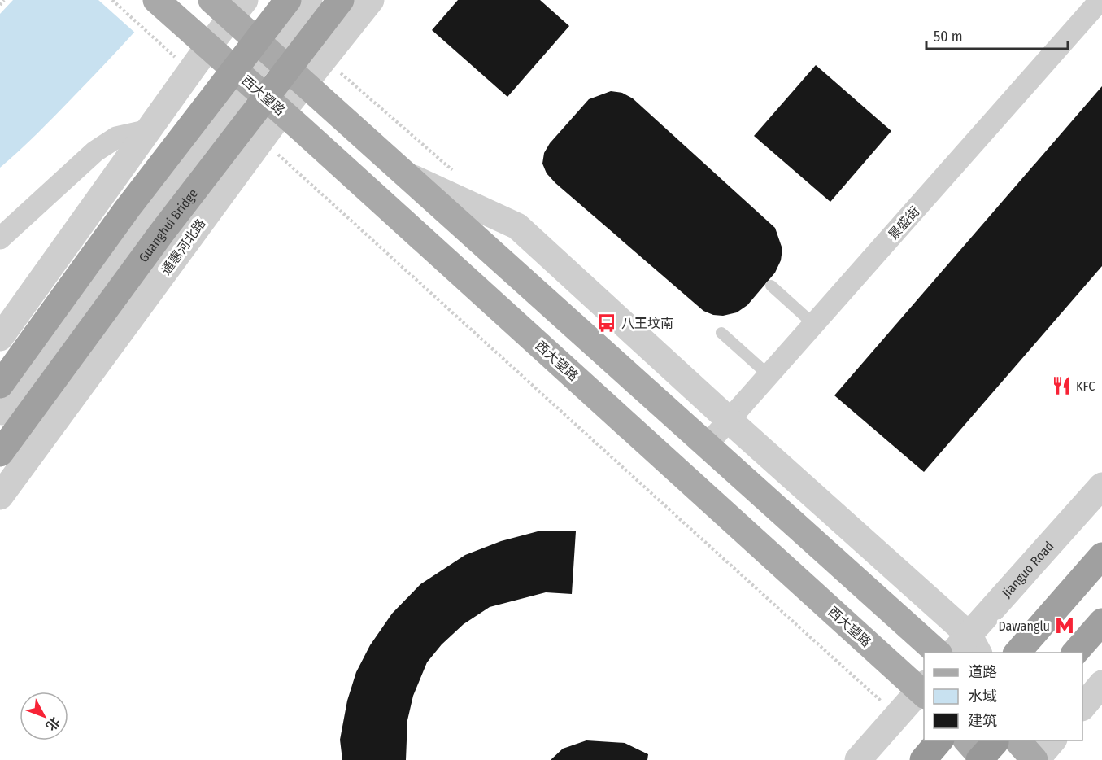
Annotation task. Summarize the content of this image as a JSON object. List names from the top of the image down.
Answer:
{
  "streets": {
    "highway": ["Guanghui Bridge"],
    "main road": ["西大望路"],
    "street": ["景盛街", "通惠河北路", "Jianguo Road"]
  },
  "crossings": [
    ["西大望路", "通惠河北路"]
  ],
  "places": {
    "bus stop": ["八王坟南"],
    "restaurant": ["KFC"],
    "metro station": ["Dawanglu"]
  },
  "legend": ["道路", "水域", "建筑"],
  "scale_bar": "50 m",
  "north": "bottom right"
}
